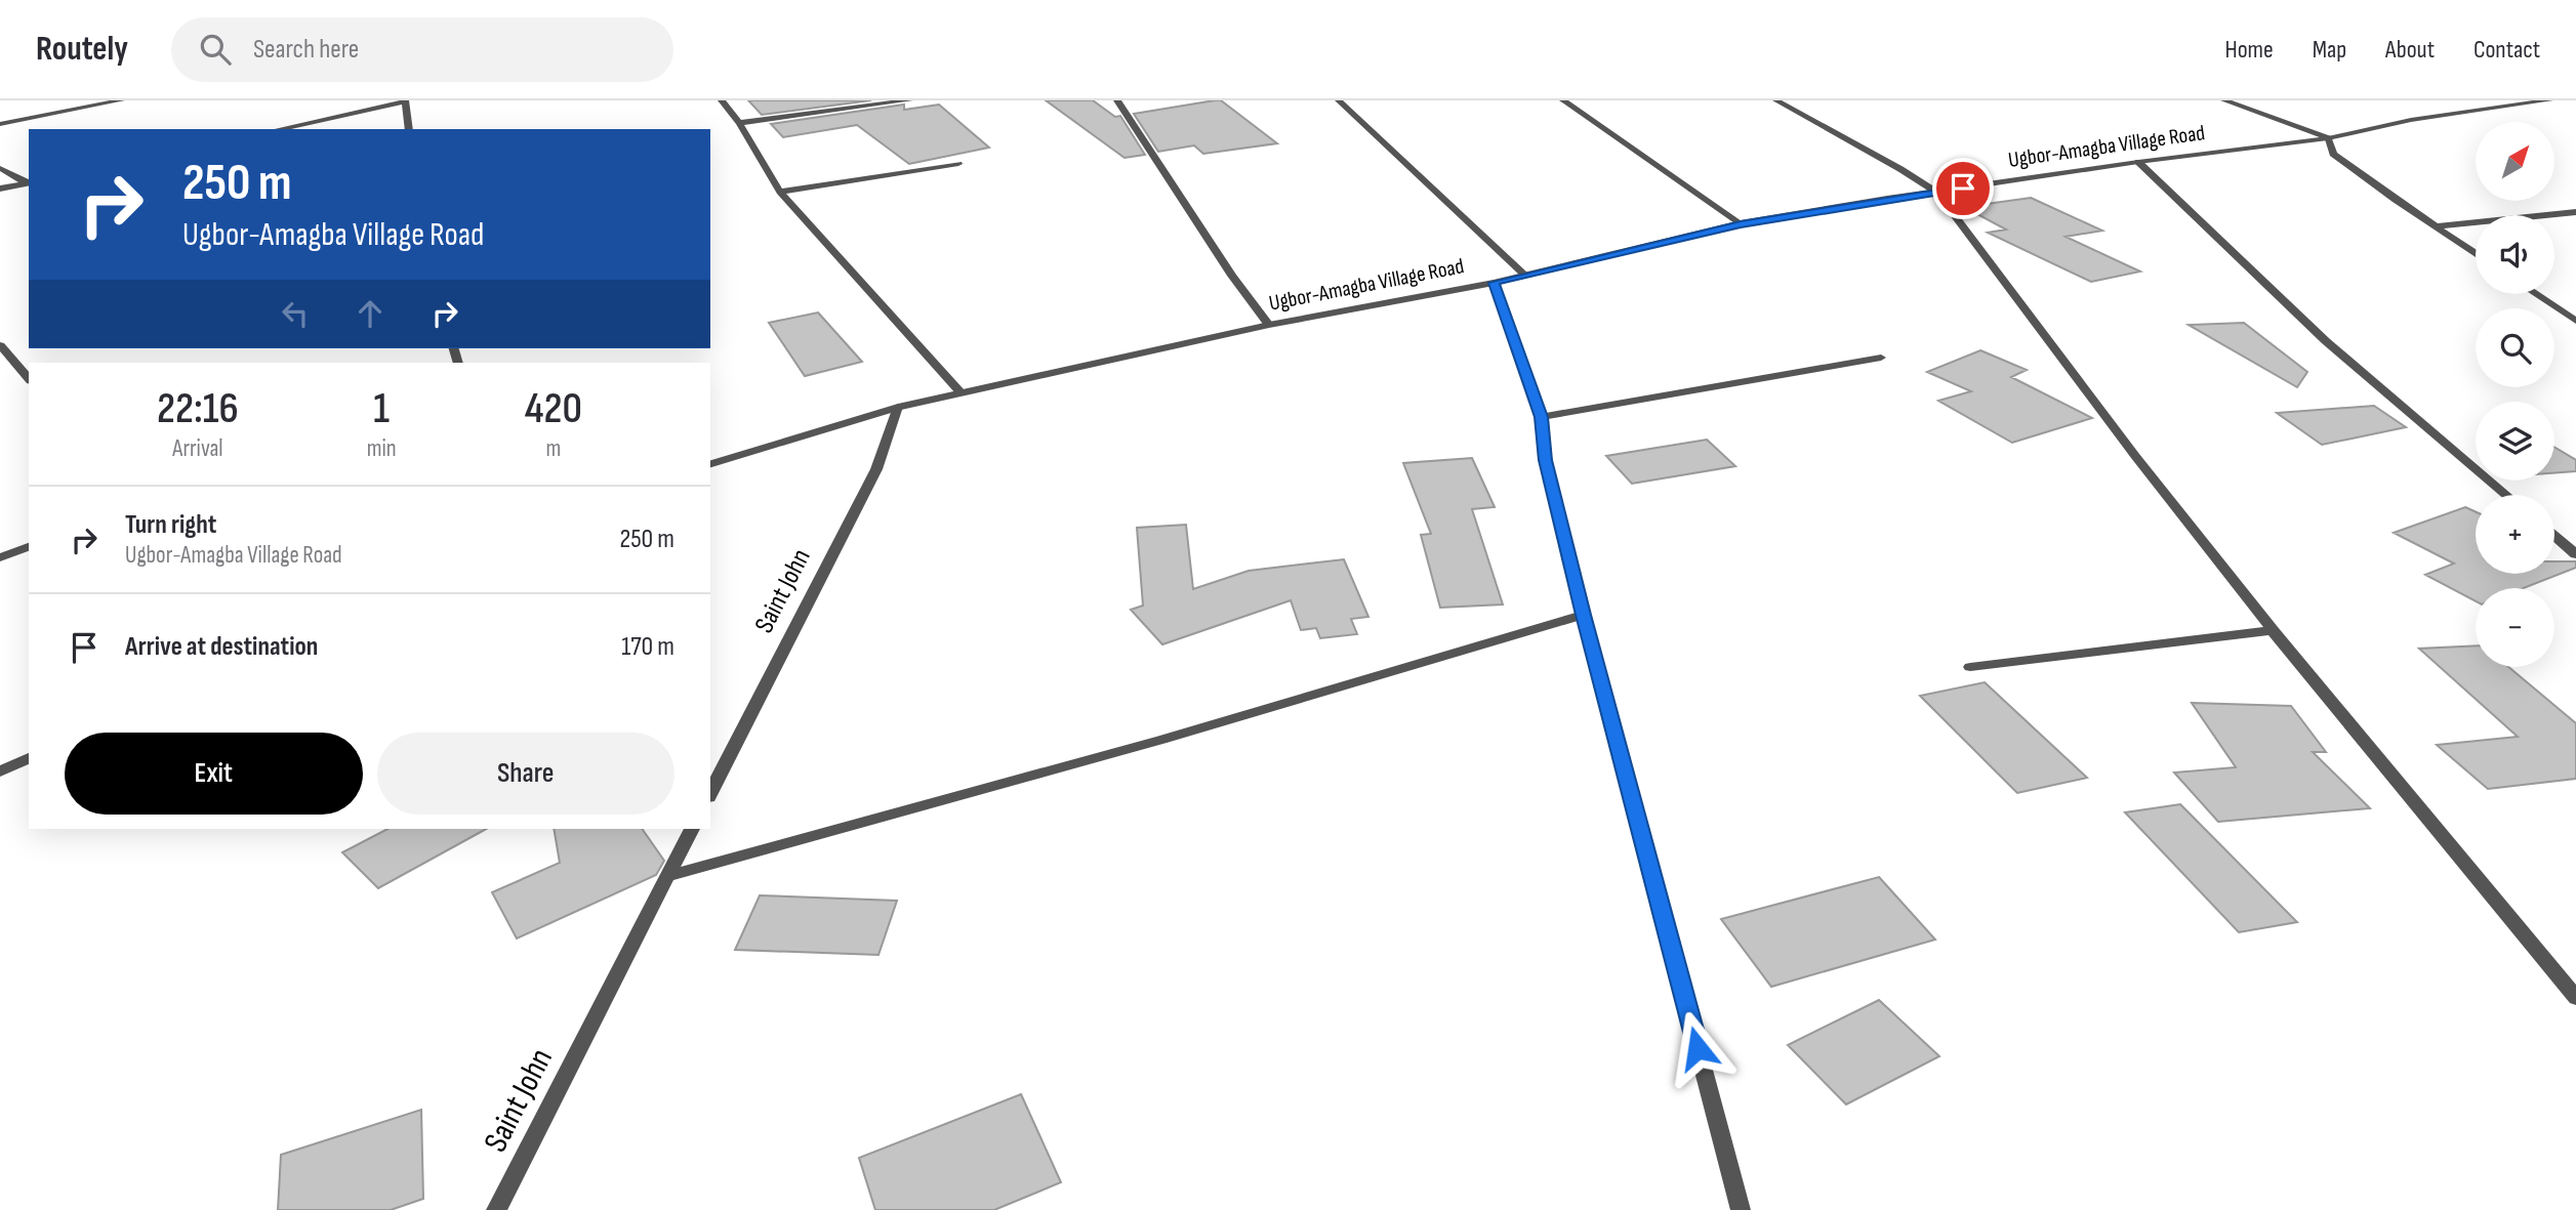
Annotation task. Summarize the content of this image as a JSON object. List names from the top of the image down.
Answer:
{
  "streets": {
    "street": ["Ugbor-Amagba Village Road", "Saint John"]
  },
  "crossings": [
    ["Ugbor-Amagba Village Road", "Saint John"]
  ],
  "north": "top right",
  "page": {
    "header": "Routely",
    "search": "Search here",
    "nav": [
      "Home",
      "Map",
      "About",
      "Contact"
    ],
    "map_buttons": ["+", "−"],
    "turn": ["250 m", "Ugbor-Amagba Village Road"],
    "eta": [
      "22:16",
      "Arrival",
      "1",
      "min",
      "420",
      "m"
    ],
    "list": [
      {
        "name": "Turn right",
        "note": "Ugbor-Amagba Village Road",
        "value": "250 m"
      },
      {
        "name": "Arrive at destination",
        "value": "170 m"
      }
    ],
    "buttons": ["Exit", "Share"]
  }
}
